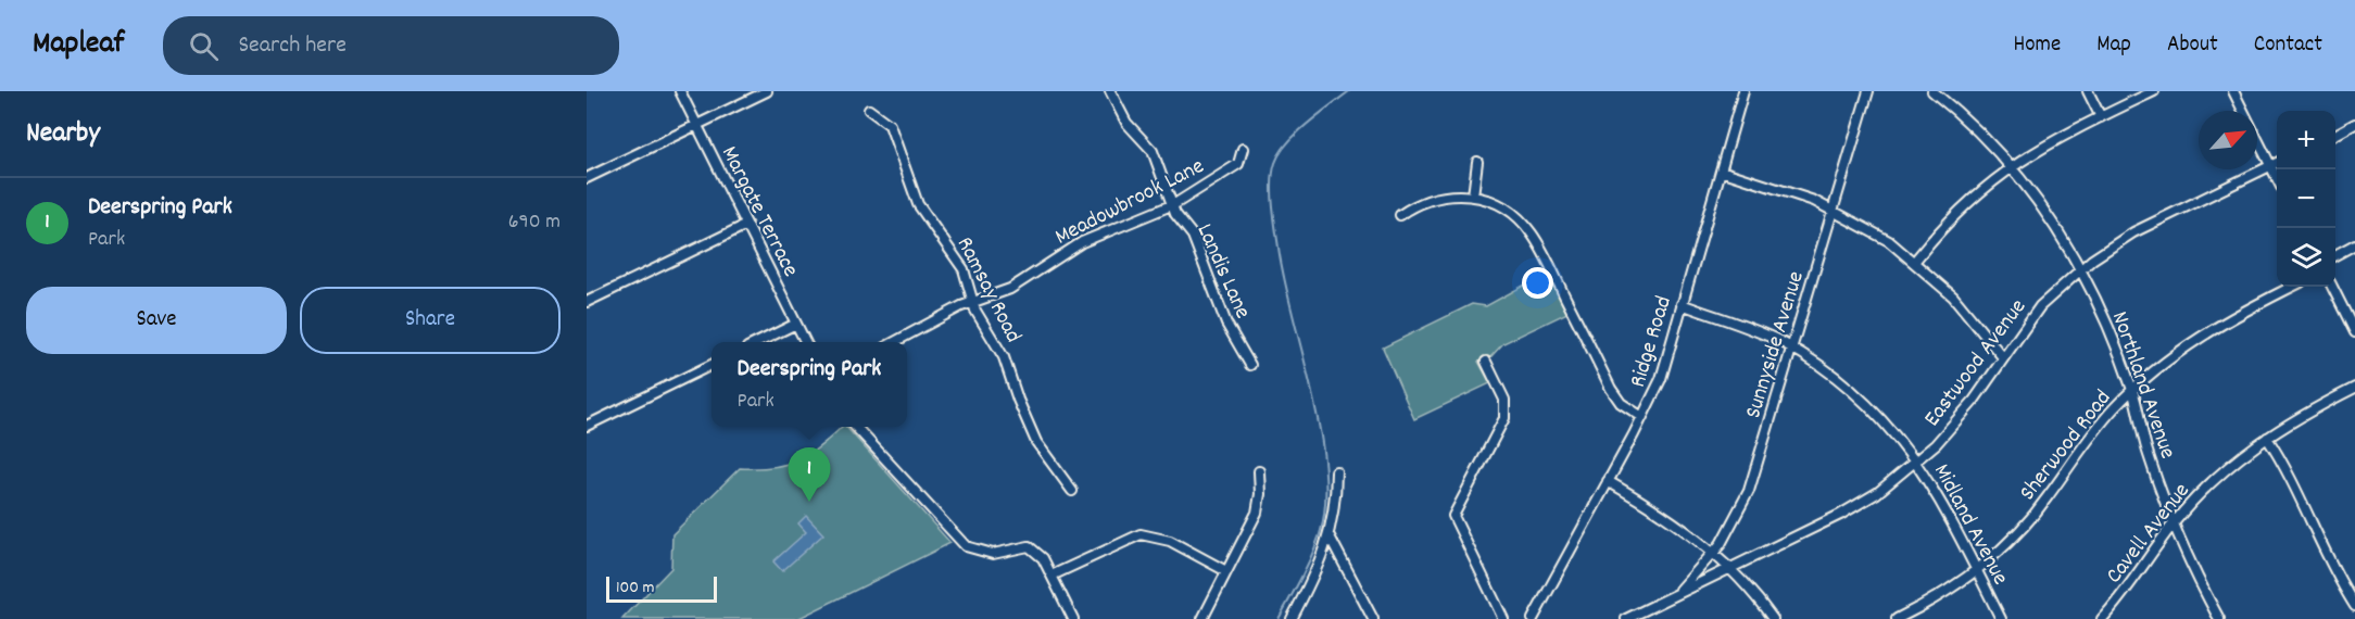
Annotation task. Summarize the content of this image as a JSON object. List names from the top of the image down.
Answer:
{
  "streets": {
    "street": [
      "Meadowbrook Lane",
      "Margate Terrace",
      "Landis Lane",
      "Ramsay Road",
      "Ridge Road",
      "Sunnyside Avenue",
      "Eastwood Avenue",
      "Northland Avenue",
      "Sherwood Road",
      "Midland Avenue",
      "Cavell Avenue"
    ]
  },
  "crossings": [
    ["Meadowbrook Lane", "Landis Lane"],
    ["Meadowbrook Lane", "Ramsay Road"],
    ["Ridge Road", "Midland Avenue"],
    ["Sunnyside Avenue", "Eastwood Avenue"],
    ["Sunnyside Avenue", "Midland Avenue"],
    ["Eastwood Avenue", "Northland Avenue"],
    ["Eastwood Avenue", "Midland Avenue"],
    ["Northland Avenue", "Sherwood Road"],
    ["Northland Avenue", "Cavell Avenue"],
    ["Sherwood Road", "Midland Avenue"]
  ],
  "scale_bar": "100 m",
  "north": "top right",
  "page": {
    "header": "Mapleaf",
    "search": "Search here",
    "nav": [
      "Home",
      "Map",
      "About",
      "Contact"
    ],
    "heading": "Nearby",
    "map_buttons": ["+", "−"],
    "list": [
      {
        "mark": "1",
        "name": "Deerspring Park",
        "note": "Park",
        "value": "690 m"
      }
    ],
    "buttons": ["Save", "Share"],
    "popup": ["Deerspring Park", "Park"],
    "pins": "1",
    "scale": "100 m"
  }
}
